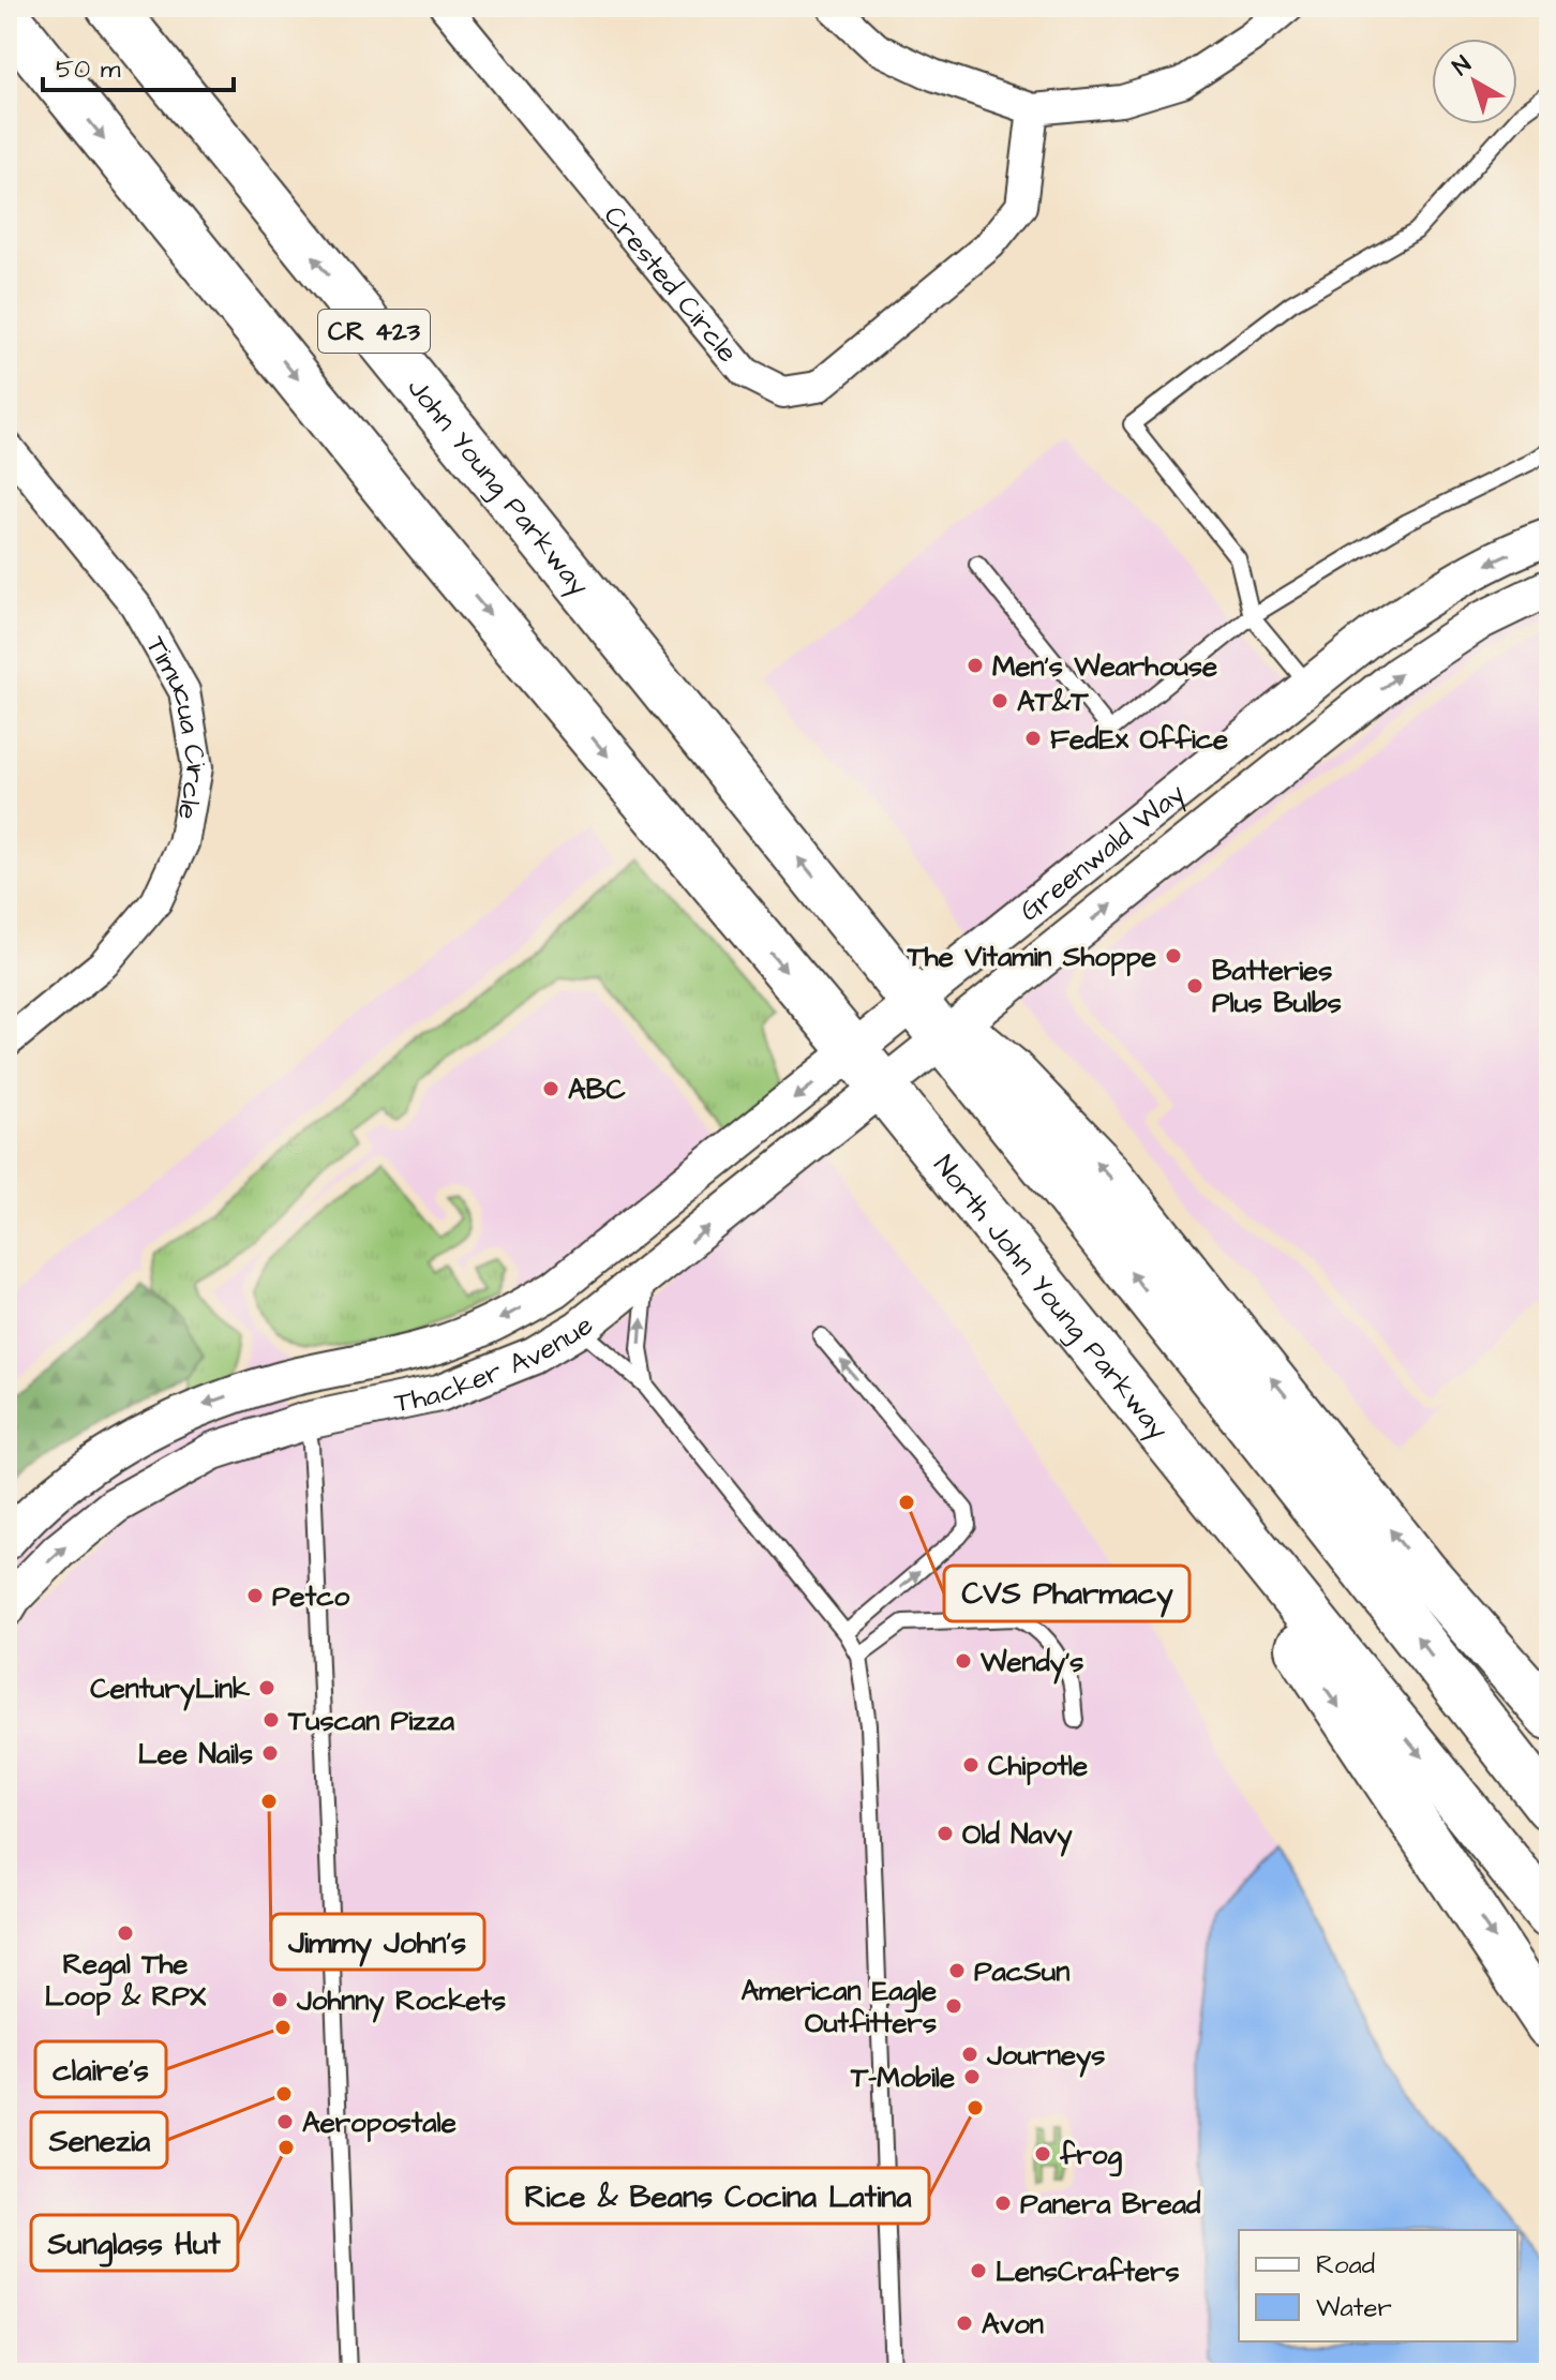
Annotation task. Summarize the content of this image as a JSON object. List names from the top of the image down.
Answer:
{
  "streets": {
    "highway": ["CR 423", "John Young Parkway", "North John Young Parkway"],
    "street": [
      "Crested Circle",
      "Timucua Circle",
      "Greenwald Way",
      "Thacker Avenue"
    ]
  },
  "crossings": [
    ["John Young Parkway", "Greenwald Way"],
    ["John Young Parkway", "Thacker Avenue"],
    ["Greenwald Way", "Thacker Avenue"],
    ["North John Young Parkway", "Thacker Avenue"]
  ],
  "one_way": ["John Young Parkway"],
  "places": [
    "Men's Wearhouse",
    "AT&T",
    "FedEx Office",
    "The Vitamin Shoppe",
    "Batteries Plus Bulbs",
    "ABC",
    "CVS Pharmacy",
    "Petco",
    "Wendy's",
    "CenturyLink",
    "Tuscan Pizza",
    "Lee Nails",
    "Chipotle",
    "Jimmy John's",
    "Old Navy",
    "Regal The Loop & RPX",
    "PacSun",
    "Johnny Rockets",
    "American Eagle Outfitters",
    "claire's",
    "Journeys",
    "T-Mobile",
    "Senezia",
    "Rice & Beans Cocina Latina",
    "Aeropostale",
    "Sunglass Hut",
    "frog",
    "Panera Bread",
    "LensCrafters",
    "Avon"
  ],
  "legend": ["Road", "Water"],
  "scale_bar": "50 m",
  "north": "top left"
}
